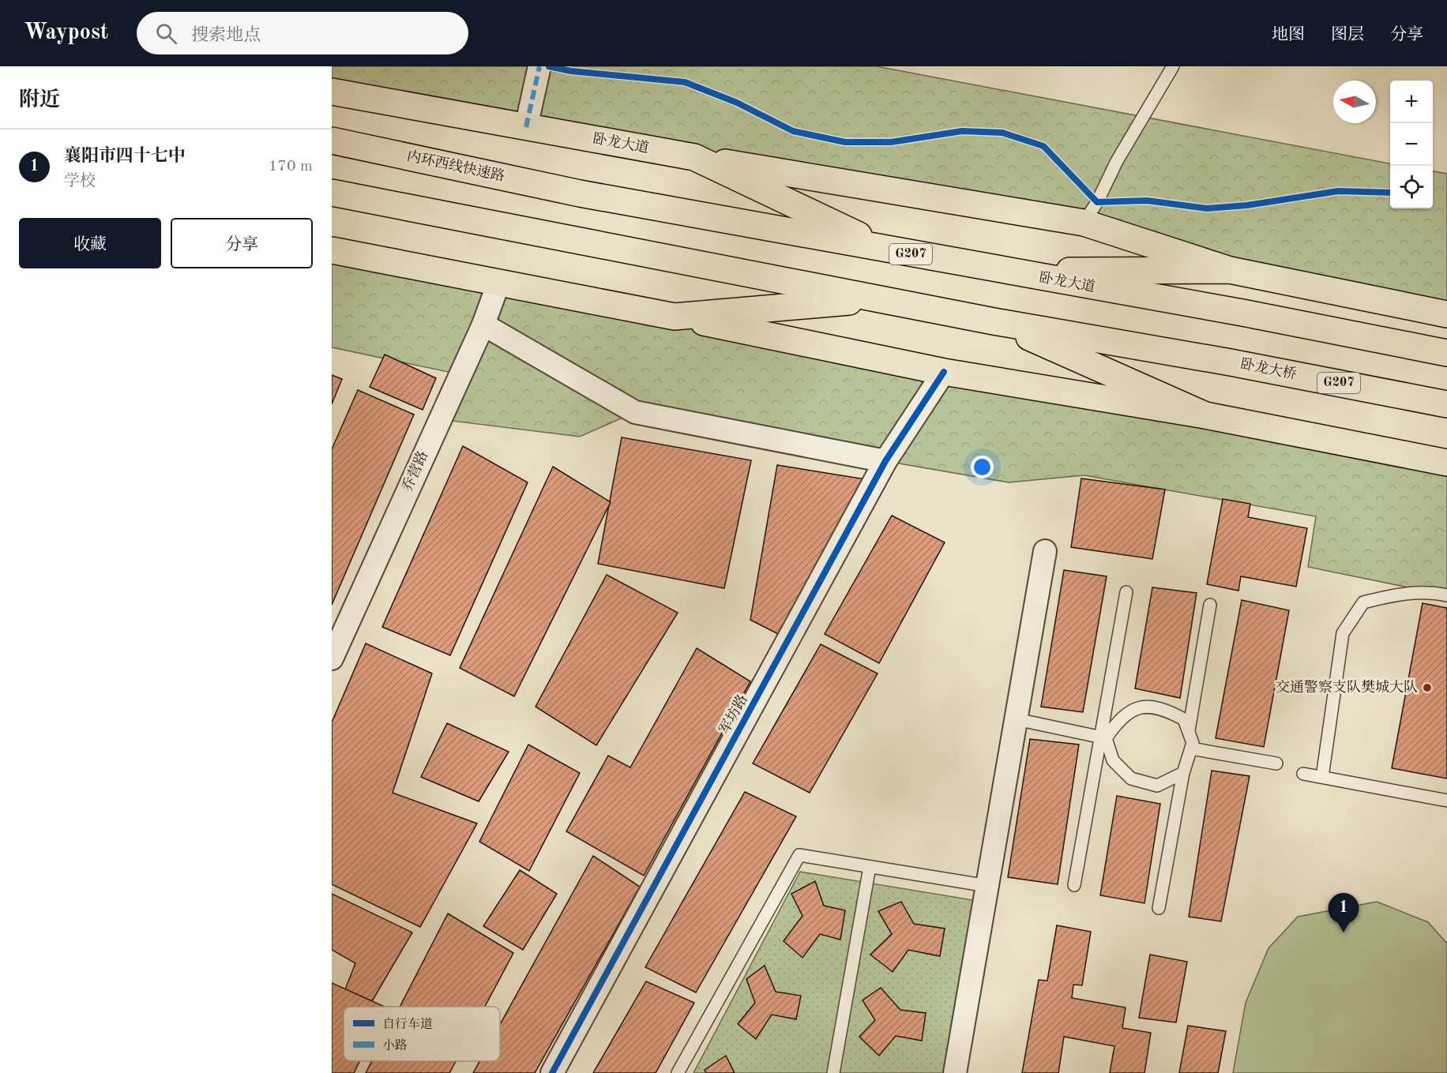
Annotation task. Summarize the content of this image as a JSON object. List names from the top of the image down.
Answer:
{
  "streets": {
    "highway": [
      "卧龙大道",
      "内环西线快速路",
      "G207",
      "卧龙大桥"
    ],
    "street": ["乔营路", "军坊路"]
  },
  "crossings": [
    ["卧龙大道", "内环西线快速路"],
    ["G207", "卧龙大桥"],
    ["G207", "乔营路"]
  ],
  "places": ["交通警察支队樊城大队"],
  "legend": ["自行车道", "小路"],
  "north": "left",
  "page": {
    "header": "Waypost",
    "search": "搜索地点",
    "nav": ["地图", "图层", "分享"],
    "heading": "附近",
    "map_buttons": ["+", "−"],
    "list": [
      {
        "mark": "1",
        "name": "襄阳市四十七中",
        "note": "学校",
        "value": "170 m"
      }
    ],
    "buttons": ["收藏", "分享"],
    "pins": "1"
  }
}
